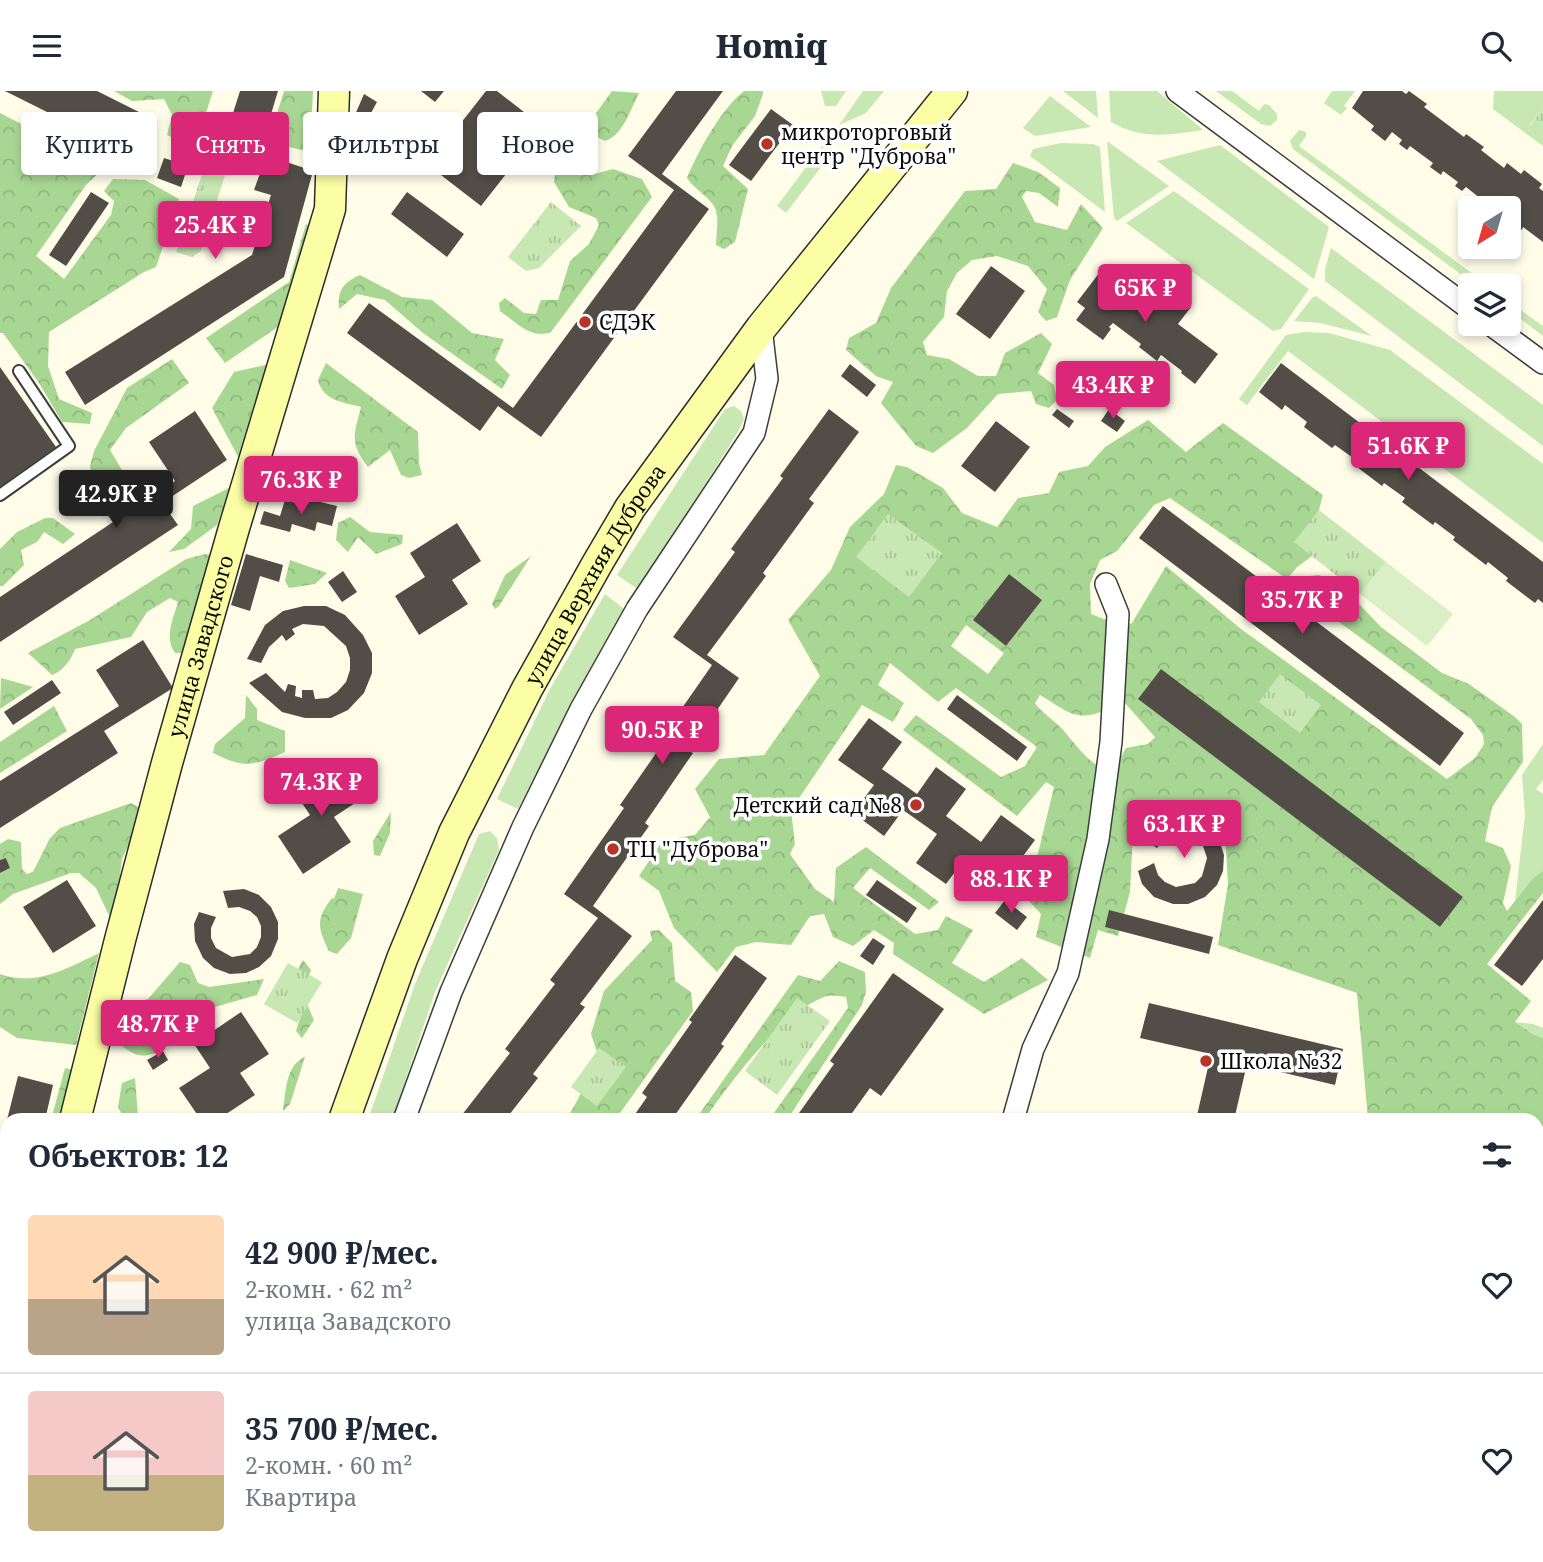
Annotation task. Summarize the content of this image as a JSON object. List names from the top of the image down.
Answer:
{
  "streets": {
    "main road": ["улица Верхняя Дуброва", "улица Завадского"]
  },
  "places": [
    "микроторговый центр \"Дуброва\"",
    "СДЭК",
    "Детский сад №8",
    "ТЦ \"Дуброва\"",
    "Школа №32"
  ],
  "north": "bottom left",
  "page": {
    "header": "Homiq",
    "chip": [
      "Купить",
      "Снять",
      "Фильтры",
      "Новое"
    ],
    "price": [
      "25.4K ₽",
      "65K ₽",
      "43.4K ₽",
      "51.6K ₽",
      "76.3K ₽",
      "42.9K ₽",
      "35.7K ₽",
      "90.5K ₽",
      "74.3K ₽",
      "63.1K ₽",
      "88.1K ₽",
      "48.7K ₽"
    ],
    "heading": "Объектов: 12",
    "list": [
      {
        "name": "42 900 ₽/мес.",
        "note": "2-комн. · 62 m² · улица Завадского"
      },
      {
        "name": "35 700 ₽/мес.",
        "note": "2-комн. · 60 m² · Квартира"
      }
    ]
  }
}
